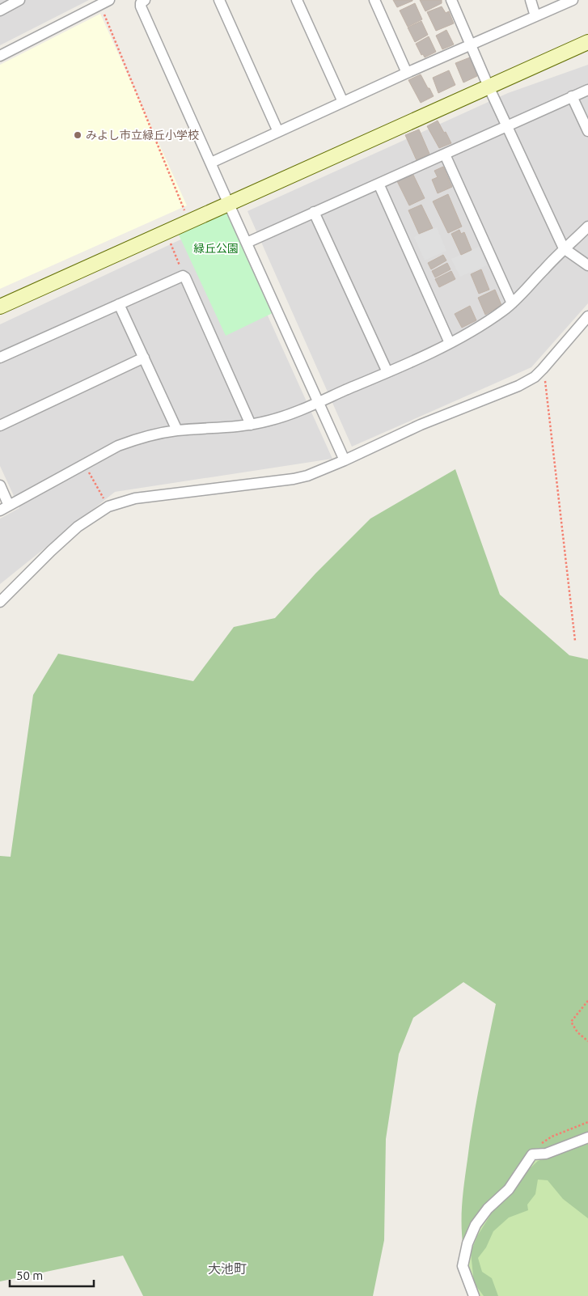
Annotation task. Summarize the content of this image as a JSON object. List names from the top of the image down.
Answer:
{
  "districts": ["大池町"],
  "parks": ["緑丘公園"],
  "places": ["みよし市立緑丘小学校"],
  "scale_bar": "50 m"
}
